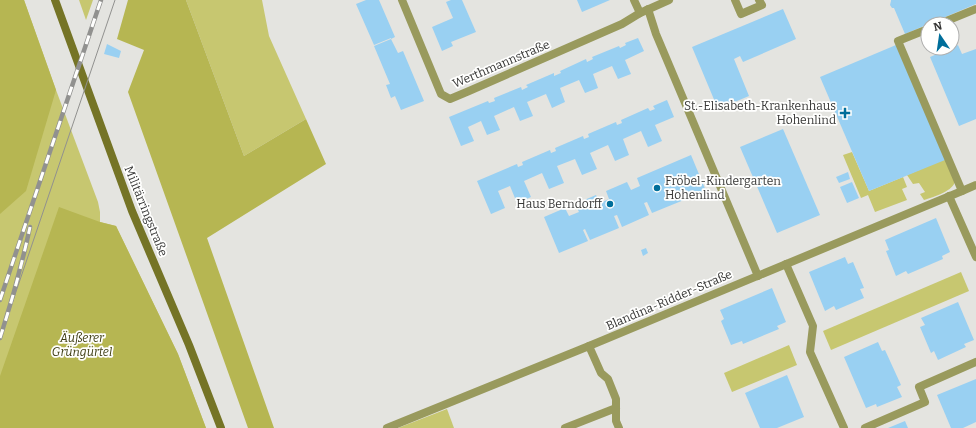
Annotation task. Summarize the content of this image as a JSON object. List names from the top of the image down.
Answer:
{
  "streets": {
    "main road": ["Militärringstraße"],
    "street": ["Werthmannstraße", "Blandina-Ridder-Straße"]
  },
  "parks": ["Äußerer Grüngürtel"],
  "places": {
    "health": ["St.-Elisabeth-Krankenhaus Hohenlind"],
    "other": ["Fröbel-Kindergarten Hohenlind", "Haus Berndorff"]
  },
  "north": "top"
}
